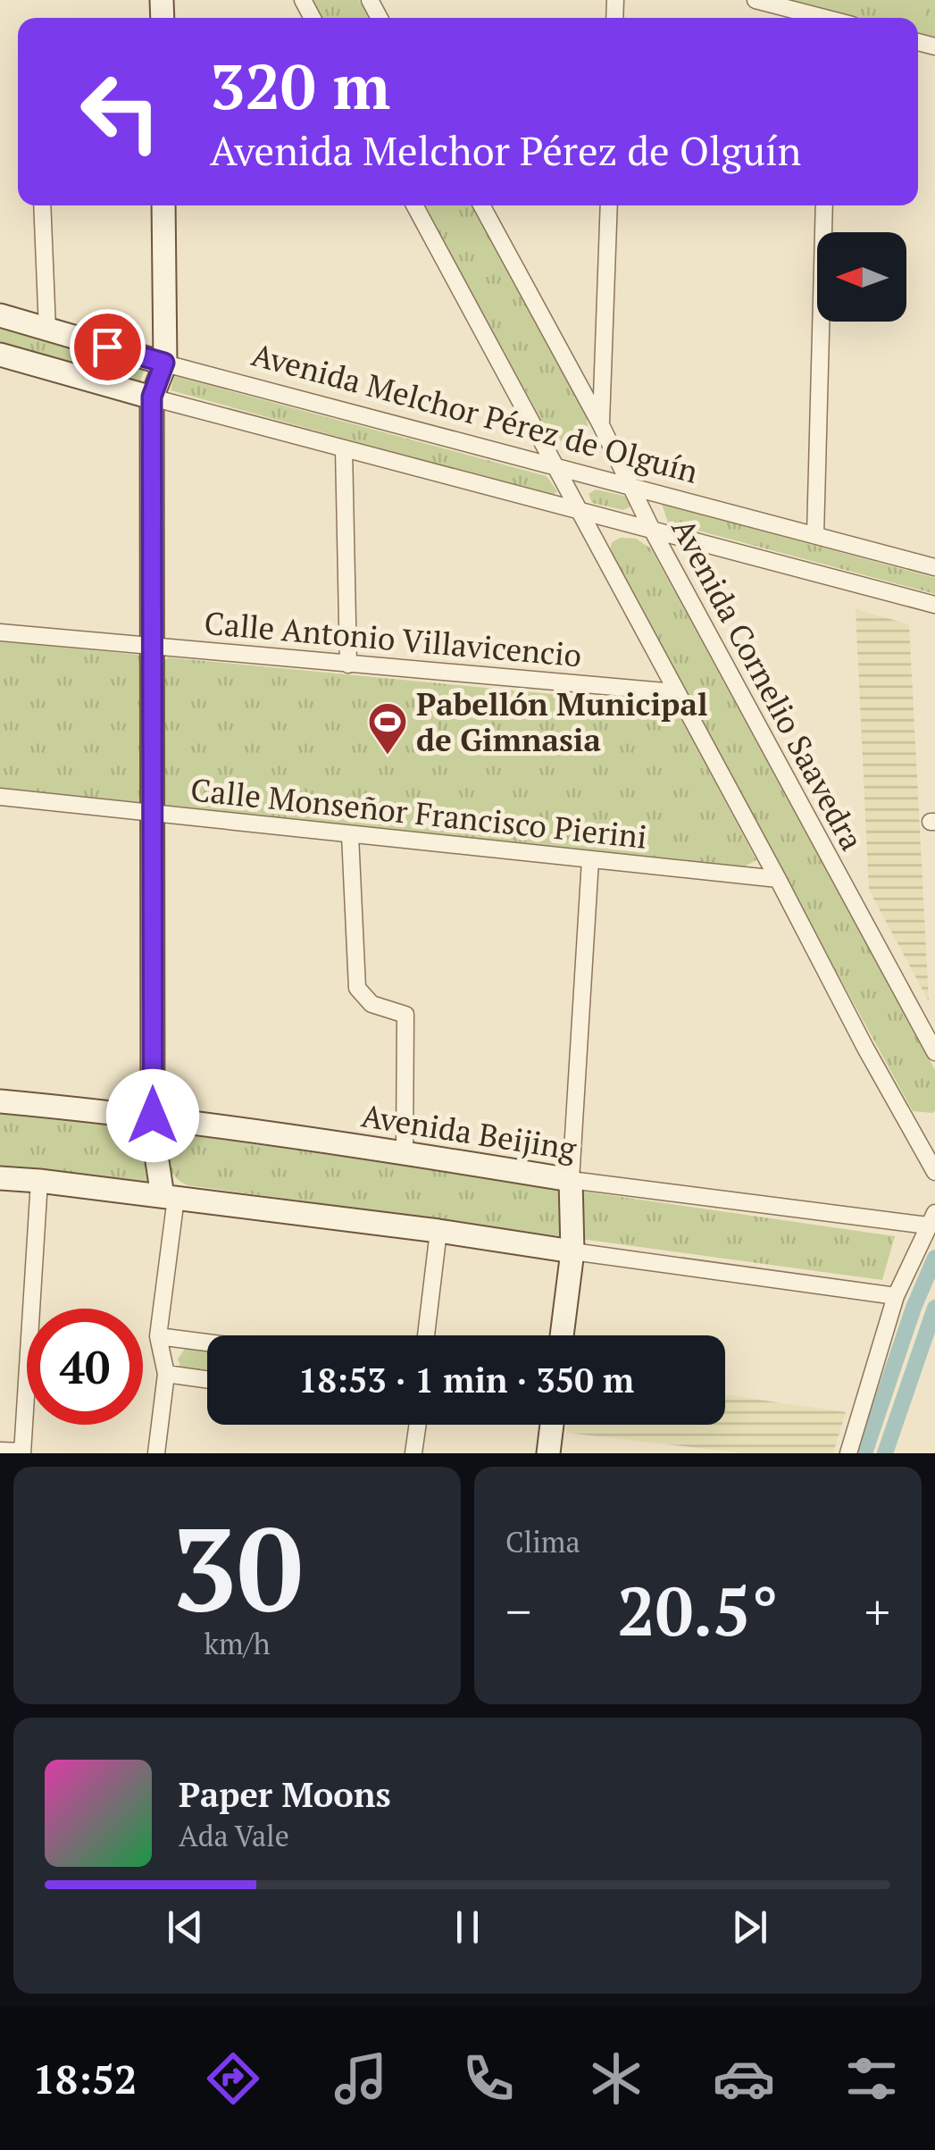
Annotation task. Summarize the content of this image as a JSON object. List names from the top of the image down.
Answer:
{
  "streets": {
    "street": [
      "Avenida Melchor Pérez de Olguín",
      "Calle Antonio Villavicencio",
      "Avenida Cornelio Saavedra",
      "Calle Monseñor Francisco Pierini",
      "Avenida Beijing"
    ]
  },
  "crossings": [
    ["Avenida Melchor Pérez de Olguín", "Avenida Cornelio Saavedra"]
  ],
  "places": {
    "sports": ["Pabellón Municipal de Gimnasia"]
  },
  "north": "left",
  "page": {
    "turn": ["320 m", "Avenida Melchor Pérez de Olguín"],
    "limit": "40",
    "trip": "18:53 · 1 min · 350 m",
    "tile": [
      ["30", "km/h"],
      "Clima"
    ],
    "heat": ["−", "20.5°", "+"],
    "song": ["Paper Moons", "Ada Vale"],
    "tabs": "18:52"
  }
}
